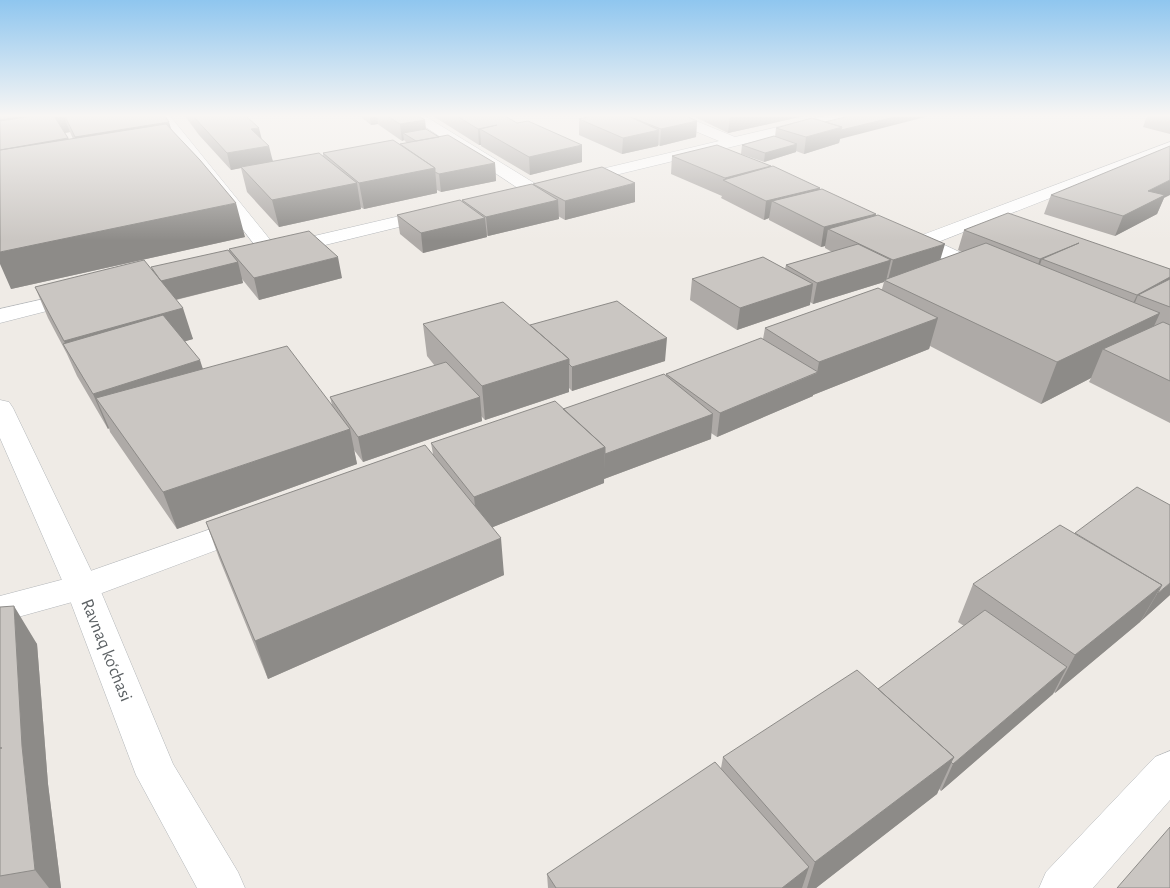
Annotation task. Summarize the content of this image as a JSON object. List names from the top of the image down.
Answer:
{
  "streets": {
    "street": ["Ravnaq ko‘chasi"]
  }
}
